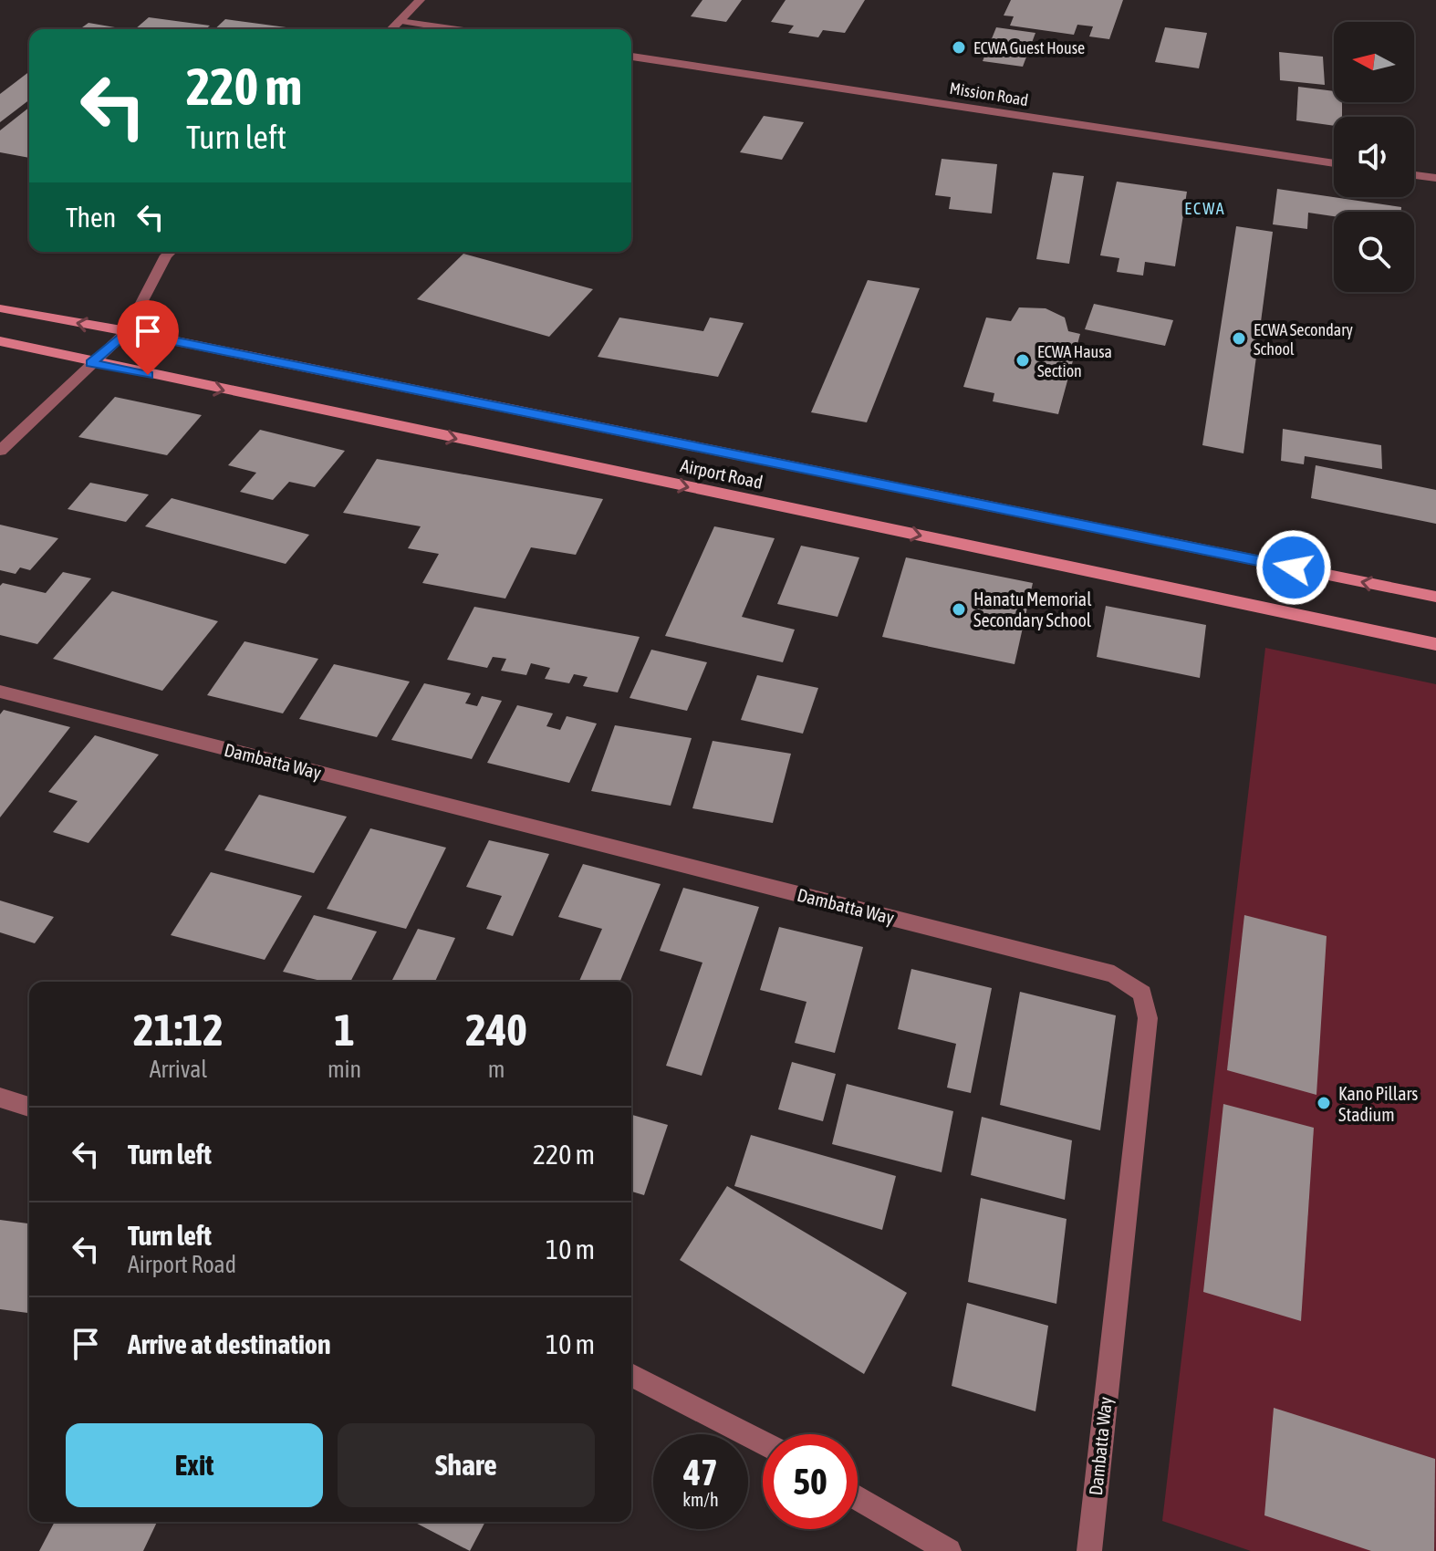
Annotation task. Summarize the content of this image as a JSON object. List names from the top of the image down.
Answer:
{
  "streets": {
    "main road": ["Airport Road"],
    "street": ["Mission Road", "Dambatta Way"]
  },
  "districts": ["ECWA"],
  "places": [
    "ECWA Guest House",
    "ECWA Secondary School",
    "ECWA Hausa Section",
    "Hanatu Memorial Secondary School",
    "Kano Pillars Stadium"
  ],
  "north": "left",
  "page": {
    "turn": ["220 m", "Turn left"],
    "then": "Then",
    "eta": [
      "21:12",
      "Arrival",
      "1",
      "min",
      "240",
      "m"
    ],
    "list": [
      {
        "name": "Turn left",
        "value": "220 m"
      },
      {
        "name": "Turn left",
        "note": "Airport Road",
        "value": "10 m"
      },
      {
        "name": "Arrive at destination",
        "value": "10 m"
      }
    ],
    "buttons": ["Exit", "Share"],
    "speed": "47 km/h",
    "limit": "50"
  }
}
